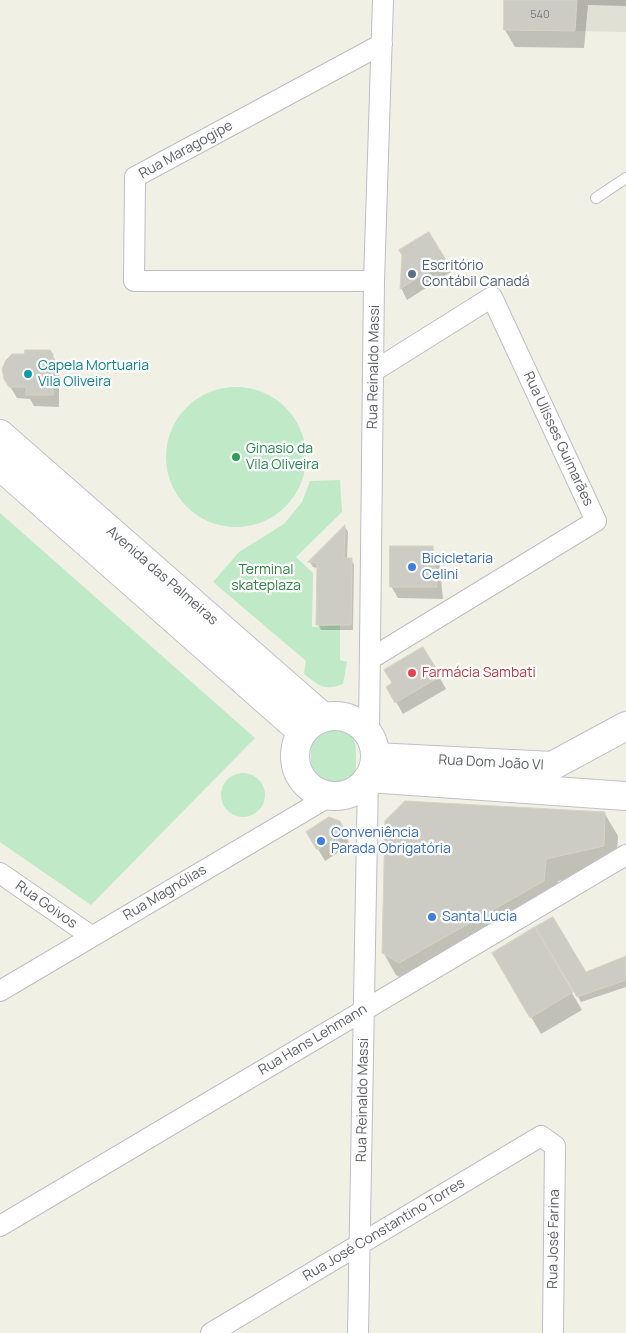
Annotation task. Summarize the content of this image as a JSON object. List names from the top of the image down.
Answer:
{
  "streets": {
    "street": [
      "Rua Maragogipe",
      "Rua Reinaldo Massi",
      "Rua Ulisses Guimarães",
      "Avenida das Palmeiras",
      "Rua Dom João VI",
      "Rua Magnólias",
      "Rua Goivos",
      "Rua Hans Lehmann",
      "Rua José Constantino Torres",
      "Rua José Farina"
    ]
  },
  "crossings": [
    ["Rua Maragogipe", "Rua Reinaldo Massi"],
    ["Rua Reinaldo Massi", "Rua Ulisses Guimarães"],
    ["Rua Reinaldo Massi", "Avenida das Palmeiras"],
    ["Rua Reinaldo Massi", "Rua Dom João VI"],
    ["Rua Reinaldo Massi", "Rua Magnólias"],
    ["Rua Reinaldo Massi", "Rua Hans Lehmann"],
    ["Rua Reinaldo Massi", "Rua José Constantino Torres"],
    ["Avenida das Palmeiras", "Rua Dom João VI"],
    ["Avenida das Palmeiras", "Rua Magnólias"],
    ["Rua Dom João VI", "Rua Magnólias"],
    ["Rua Magnólias", "Rua Goivos"],
    ["Rua José Constantino Torres", "Rua José Farina"]
  ],
  "parks": ["Terminal skateplaza"],
  "places": [
    "Escritório Contábil Canadá",
    "Capela Mortuaria Vila Oliveira",
    "Ginasio da Vila Oliveira",
    "Bicicletaria Celini",
    "Farmácia Sambati",
    "Conveniência Parada Obrigatória",
    "Santa Lucia"
  ],
  "house_numbers": ["540"]
}
